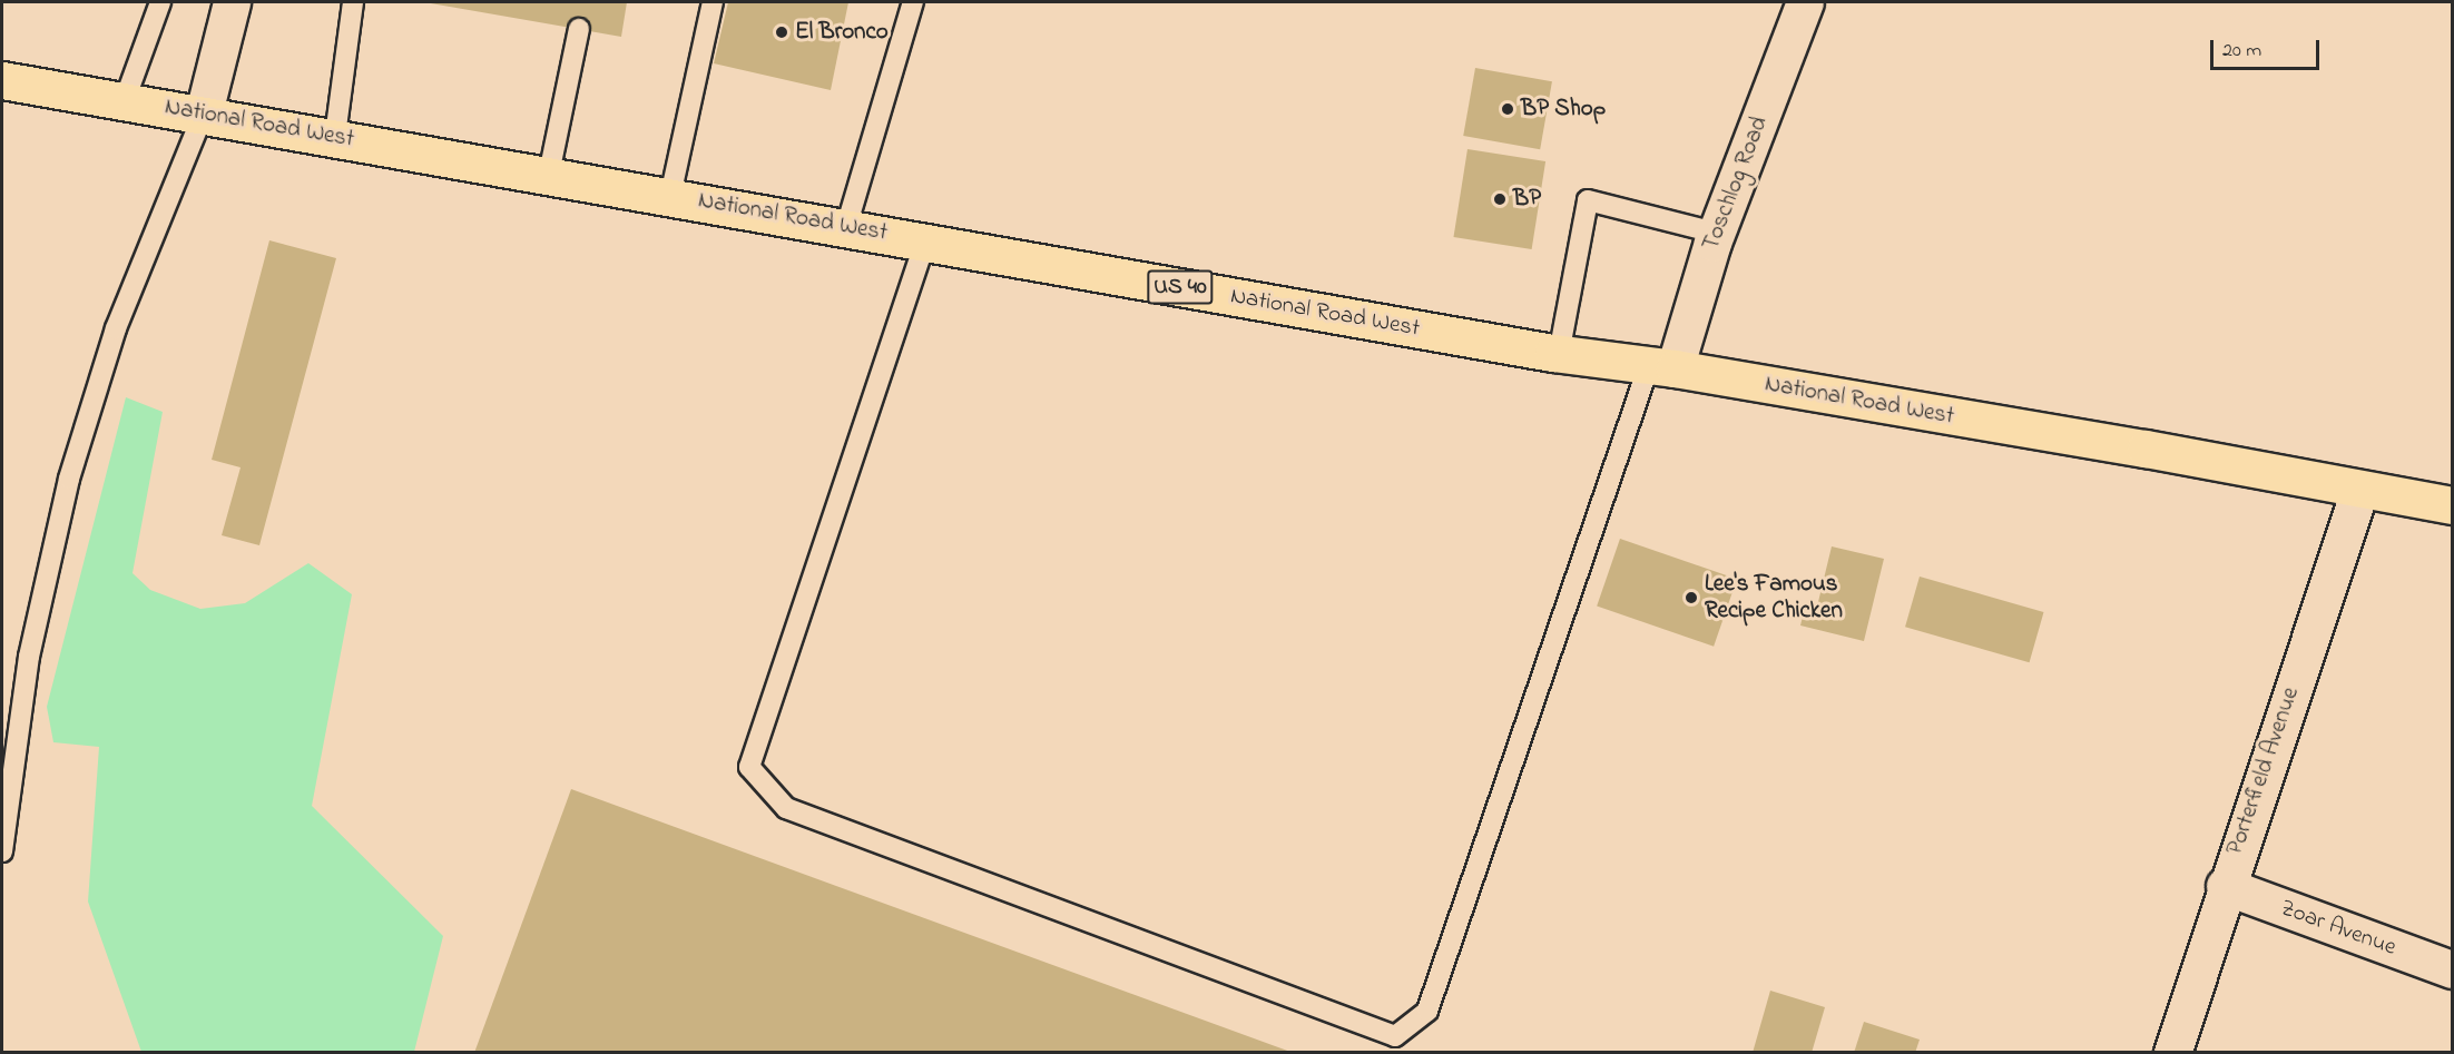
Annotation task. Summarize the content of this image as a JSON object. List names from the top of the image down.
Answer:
{
  "streets": {
    "main road": ["National Road West", "US 40"],
    "street": ["Toschlog Road", "Porterfield Avenue", "Zoar Avenue"]
  },
  "crossings": [
    ["National Road West", "Toschlog Road"],
    ["National Road West", "Porterfield Avenue"],
    ["Porterfield Avenue", "Zoar Avenue"]
  ],
  "places": [
    "El Bronco",
    "BP Shop",
    "BP",
    "Lee's Famous Recipe Chicken"
  ],
  "scale_bar": "20 m"
}
